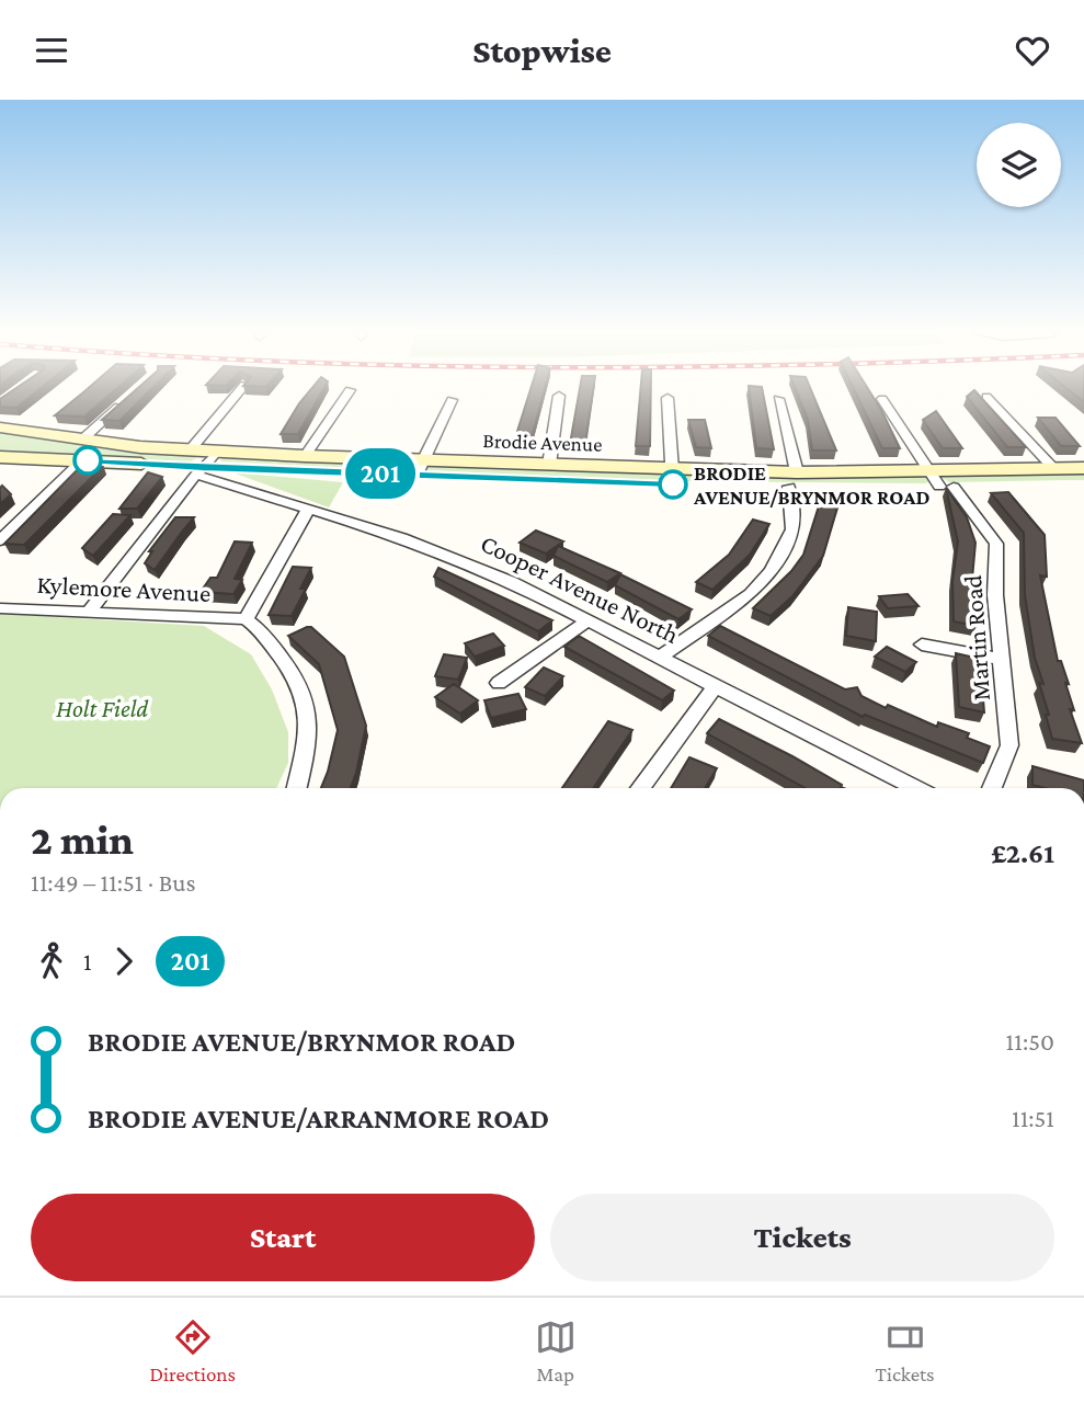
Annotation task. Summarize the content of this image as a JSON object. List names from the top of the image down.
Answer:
{
  "streets": {
    "street": [
      "Brodie Avenue",
      "Kylemore Avenue",
      "Cooper Avenue North",
      "Martin Road"
    ]
  },
  "crossings": [
    ["Brodie Avenue", "Cooper Avenue North"],
    ["Brodie Avenue", "Martin Road"]
  ],
  "parks": ["Holt Field"],
  "places": ["BRODIE AVENUE/BRYNMOR ROAD"],
  "lines": ["bus line 201"],
  "page": {
    "header": "Stopwise",
    "on_map": "201",
    "heading": ["2 min", "11:49 – 11:51 · Bus", "£2.61"],
    "legs": ["1", "201"],
    "list": [
      {
        "name": "BRODIE AVENUE/BRYNMOR ROAD",
        "value": "11:50"
      },
      {
        "name": "BRODIE AVENUE/ARRANMORE ROAD",
        "value": "11:51"
      }
    ],
    "buttons": ["Start", "Tickets"],
    "tabs": ["Directions", "Map", "Tickets"]
  }
}
